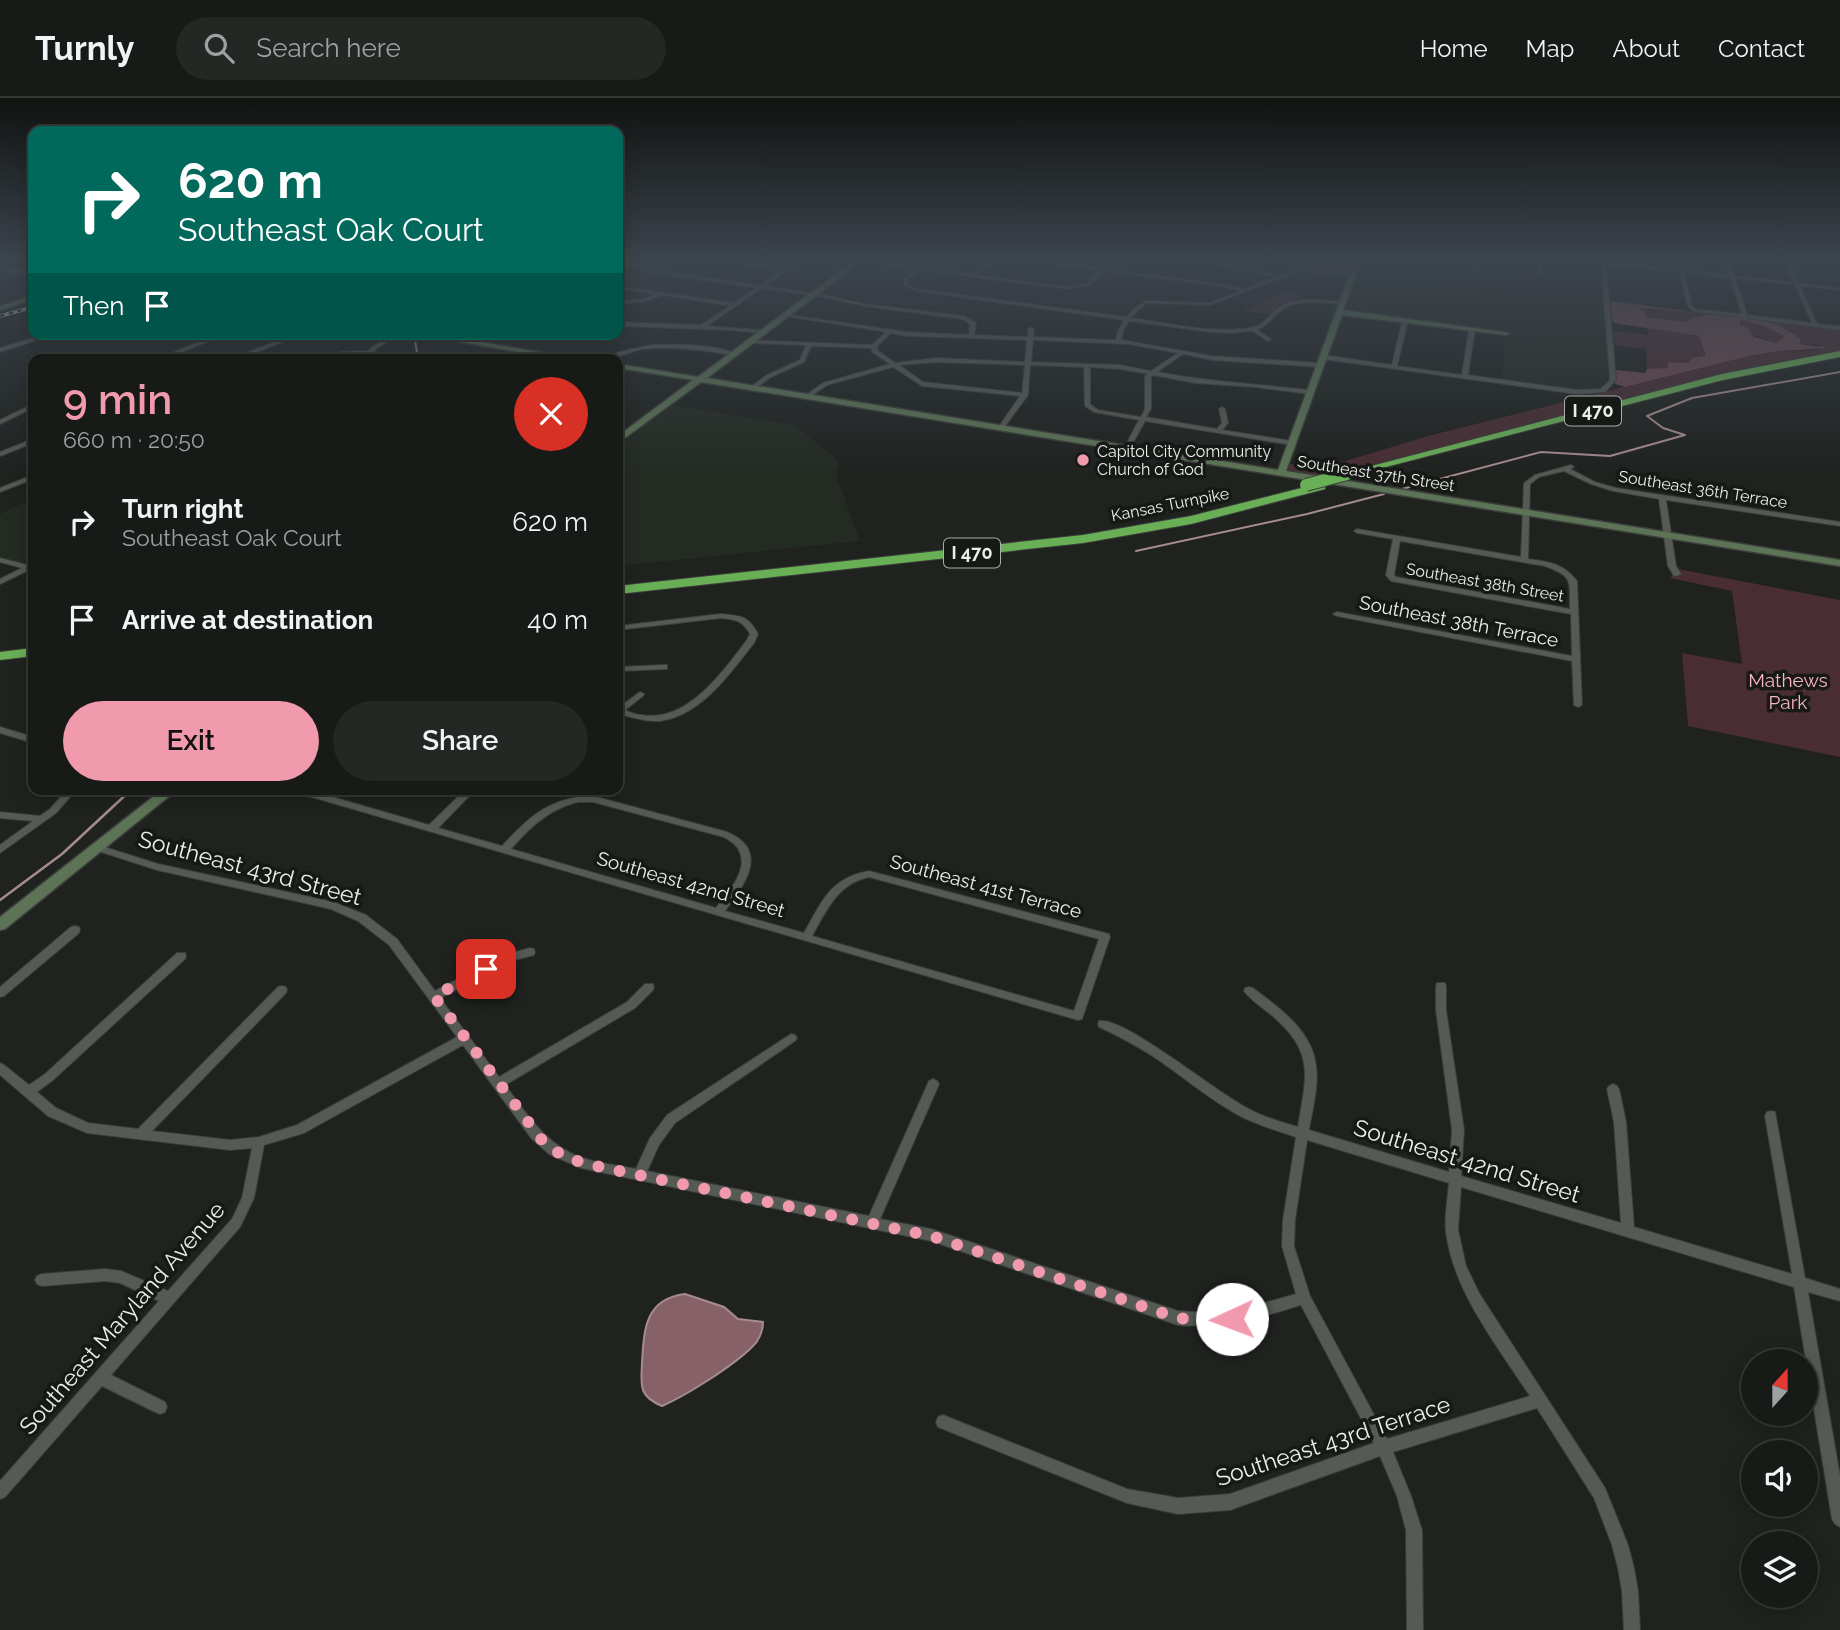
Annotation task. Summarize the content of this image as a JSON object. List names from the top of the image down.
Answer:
{
  "streets": {
    "highway": ["I 470", "Kansas Turnpike"],
    "main road": ["Southeast 37th Street"],
    "street": [
      "Southeast 36th Terrace",
      "Southeast 38th Street",
      "Southeast 38th Terrace",
      "Southeast 43rd Street",
      "Southeast 42nd Street",
      "Southeast 41st Terrace",
      "Southeast Maryland Avenue",
      "Southeast 43rd Terrace"
    ]
  },
  "crossings": [
    ["Southeast 37th Street", "Southeast 36th Terrace"],
    ["Southeast 42nd Street", "Southeast 41st Terrace"]
  ],
  "parks": ["Mathews Park"],
  "places": ["Capitol City Community Church of God"],
  "north": "top",
  "page": {
    "header": "Turnly",
    "search": "Search here",
    "nav": [
      "Home",
      "Map",
      "About",
      "Contact"
    ],
    "turn": ["620 m", "Southeast Oak Court"],
    "then": "Then",
    "heading": ["9 min", "660 m · 20:50"],
    "list": [
      {
        "name": "Turn right",
        "note": "Southeast Oak Court",
        "value": "620 m"
      },
      {
        "name": "Arrive at destination",
        "value": "40 m"
      }
    ],
    "buttons": ["Exit", "Share"]
  }
}
